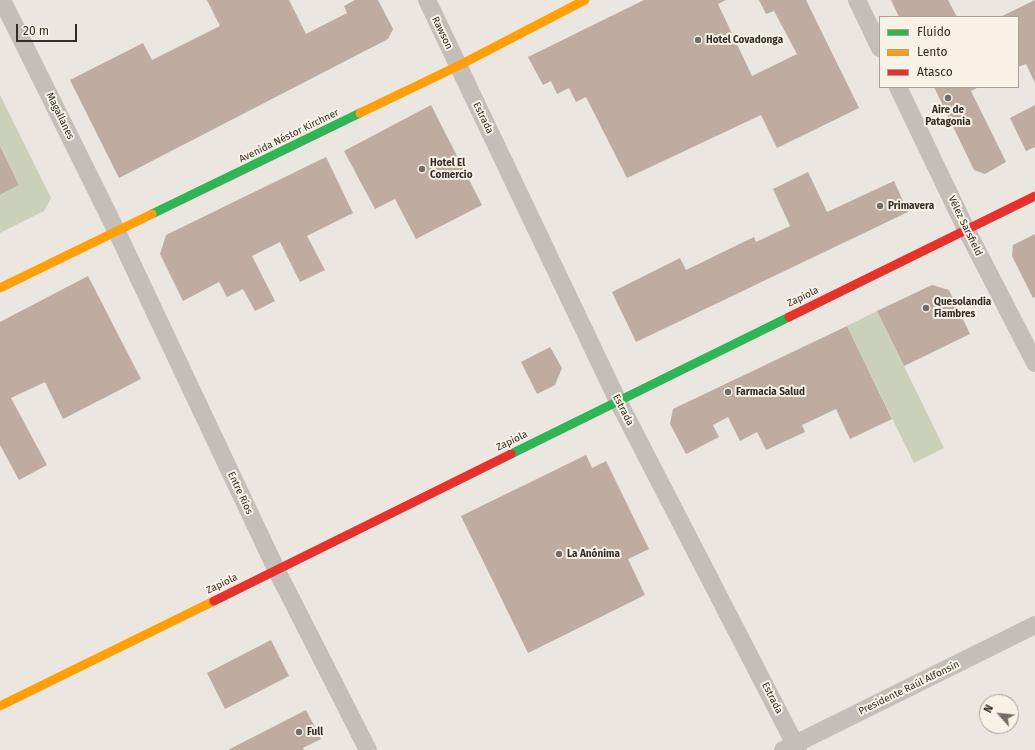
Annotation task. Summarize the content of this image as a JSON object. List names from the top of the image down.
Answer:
{
  "streets": {
    "street": [
      "Rawson",
      "Magallanes",
      "Estrada",
      "Avenida Néstor Kirchner",
      "Vélez Sarsfield",
      "Zapiola",
      "Entre Ríos",
      "Presidente Raúl Alfonsín"
    ]
  },
  "crossings": [
    ["Rawson", "Estrada"],
    ["Rawson", "Avenida Néstor Kirchner"],
    ["Magallanes", "Avenida Néstor Kirchner"],
    ["Magallanes", "Entre Ríos"],
    ["Estrada", "Avenida Néstor Kirchner"],
    ["Estrada", "Zapiola"],
    ["Estrada", "Presidente Raúl Alfonsín"],
    ["Avenida Néstor Kirchner", "Entre Ríos"],
    ["Vélez Sarsfield", "Zapiola"],
    ["Zapiola", "Entre Ríos"]
  ],
  "places": [
    "Hotel Covadonga",
    "Aire de Patagonia",
    "Hotel El Comercio",
    "Primavera",
    "Quesolandia Fiambres",
    "Farmacia Salud",
    "La Anónima",
    "Full"
  ],
  "legend": ["Fluido", "Lento", "Atasco"],
  "scale_bar": "20 m",
  "north": "top left"
}
